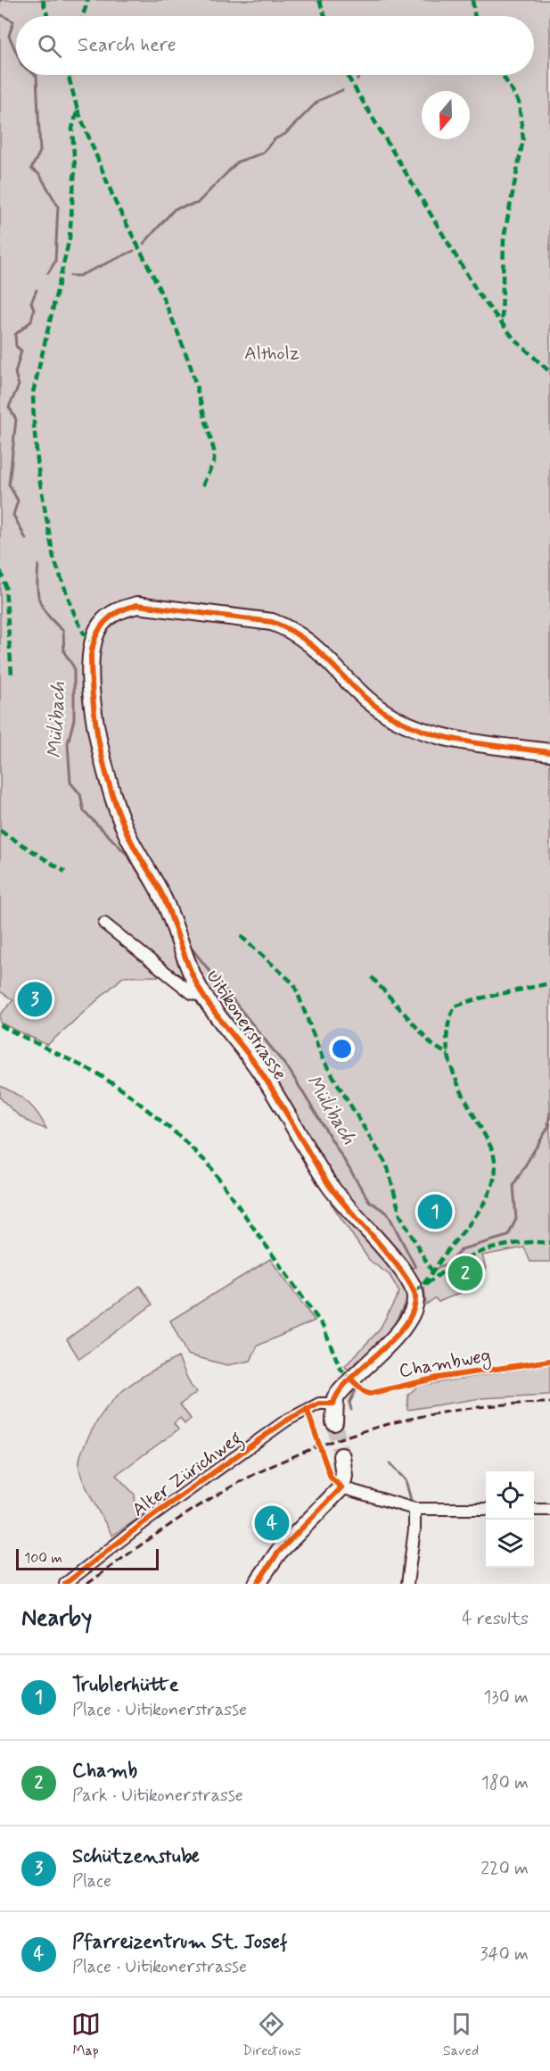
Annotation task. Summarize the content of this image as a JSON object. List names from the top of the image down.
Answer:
{
  "streets": {
    "street": ["Uitikonerstrasse", "Alter Zürichweg"],
    "cycle path": ["Chambweg"]
  },
  "crossings": [
    ["Uitikonerstrasse", "Alter Zürichweg"]
  ],
  "water": ["Mülibach"],
  "parks": ["Altholz"],
  "scale_bar": "100 m",
  "north": "bottom",
  "page": {
    "search": "Search here",
    "pins": [
      "3",
      "1",
      "2",
      "4"
    ],
    "scale": "100 m",
    "heading": ["Nearby", "4 results"],
    "list": [
      {
        "mark": "1",
        "name": "Trublerhütte",
        "note": "Place · Uitikonerstrasse",
        "value": "130 m"
      },
      {
        "mark": "2",
        "name": "Chamb",
        "note": "Park · Uitikonerstrasse",
        "value": "180 m"
      },
      {
        "mark": "3",
        "name": "Schützenstube",
        "note": "Place",
        "value": "220 m"
      },
      {
        "mark": "4",
        "name": "Pfarreizentrum St. Josef",
        "note": "Place · Uitikonerstrasse",
        "value": "340 m"
      }
    ],
    "nav": ["Map", "Directions", "Saved"]
  }
}
